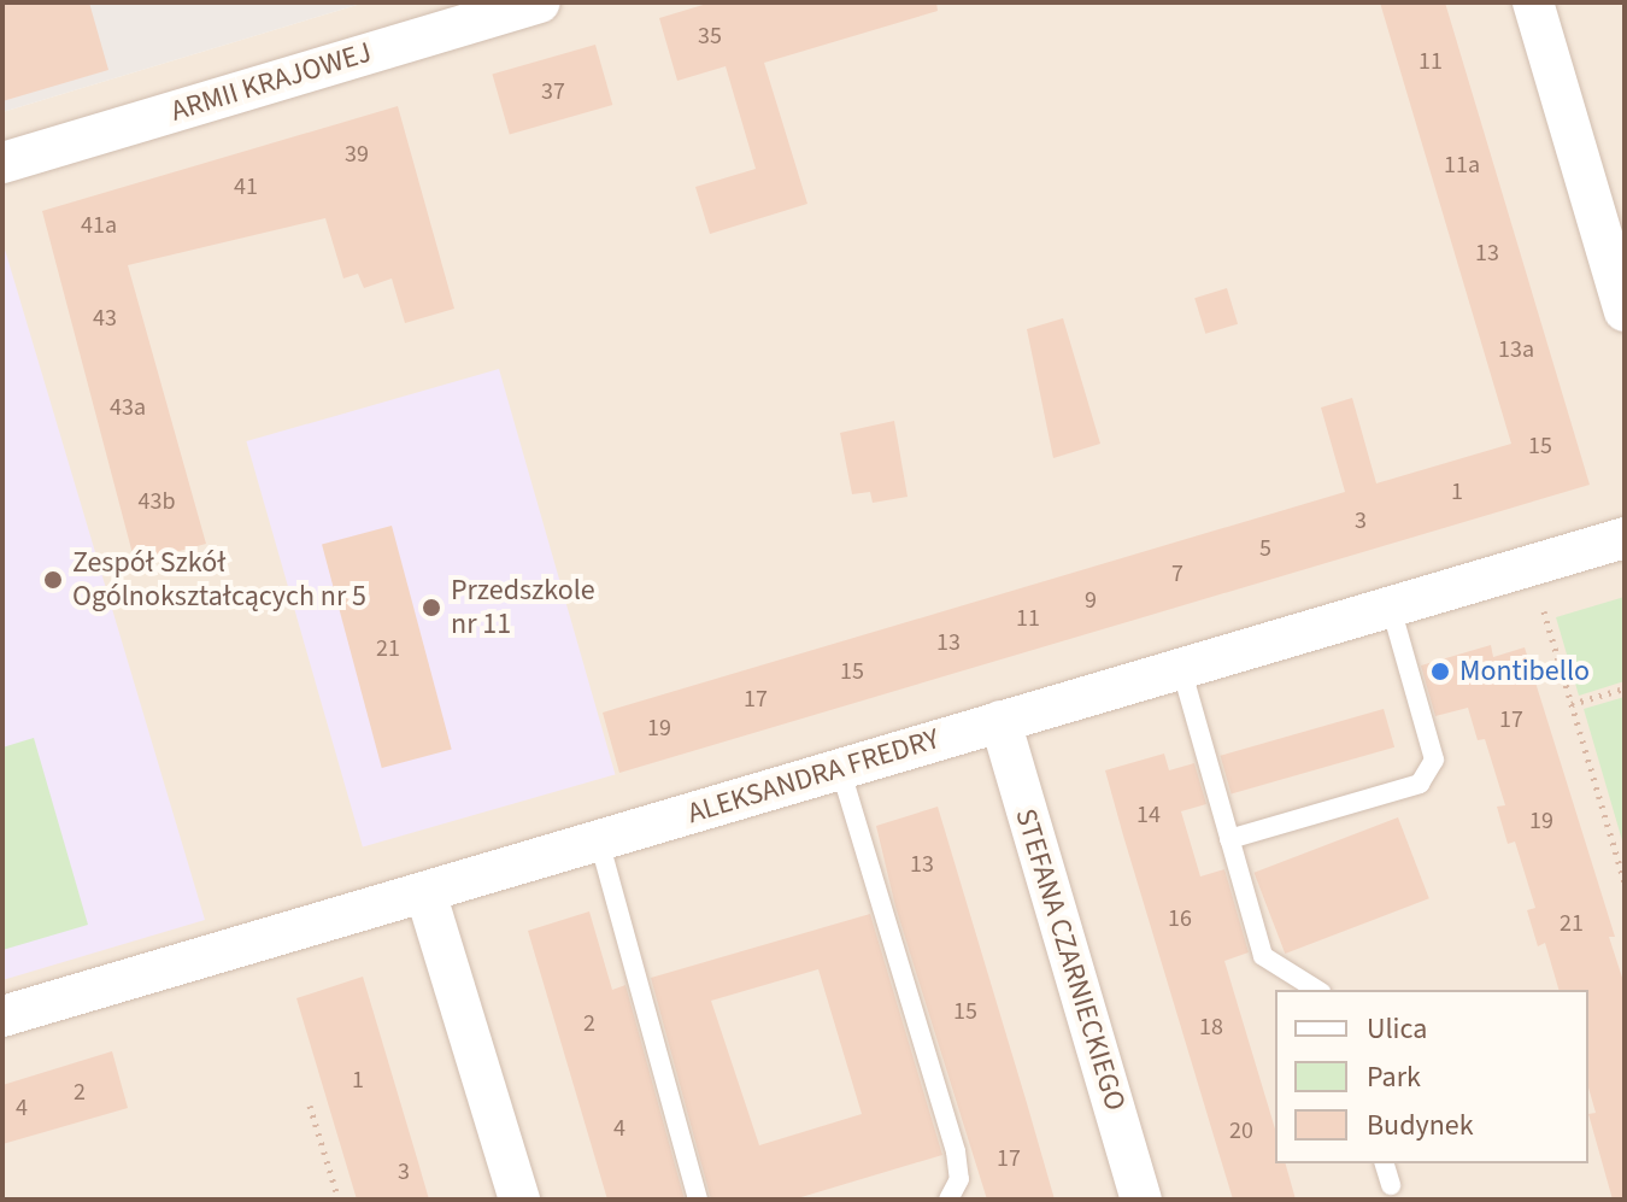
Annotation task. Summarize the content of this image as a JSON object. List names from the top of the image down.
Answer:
{
  "streets": {
    "street": ["ARMII KRAJOWEJ", "ALEKSANDRA FREDRY", "STEFANA CZARNIECKIEGO"]
  },
  "crossings": [
    ["ALEKSANDRA FREDRY", "STEFANA CZARNIECKIEGO"]
  ],
  "places": ["Zespół Szkół Ogólnokształcących nr 5", "Przedszkole nr 11", "Montibello"],
  "house_numbers": [
    "35",
    "11",
    "37",
    "39",
    "11a",
    "41",
    "41a",
    "13",
    "43",
    "13a",
    "43a",
    "15",
    "1",
    "43b",
    "3",
    "5",
    "7",
    "9",
    "11",
    "13",
    "21",
    "15",
    "17",
    "17",
    "19",
    "14",
    "19",
    "13",
    "16",
    "21",
    "15",
    "2",
    "18",
    "1",
    "2",
    "4",
    "4",
    "20",
    "17",
    "3"
  ],
  "legend": ["Ulica", "Park", "Budynek"]
}
